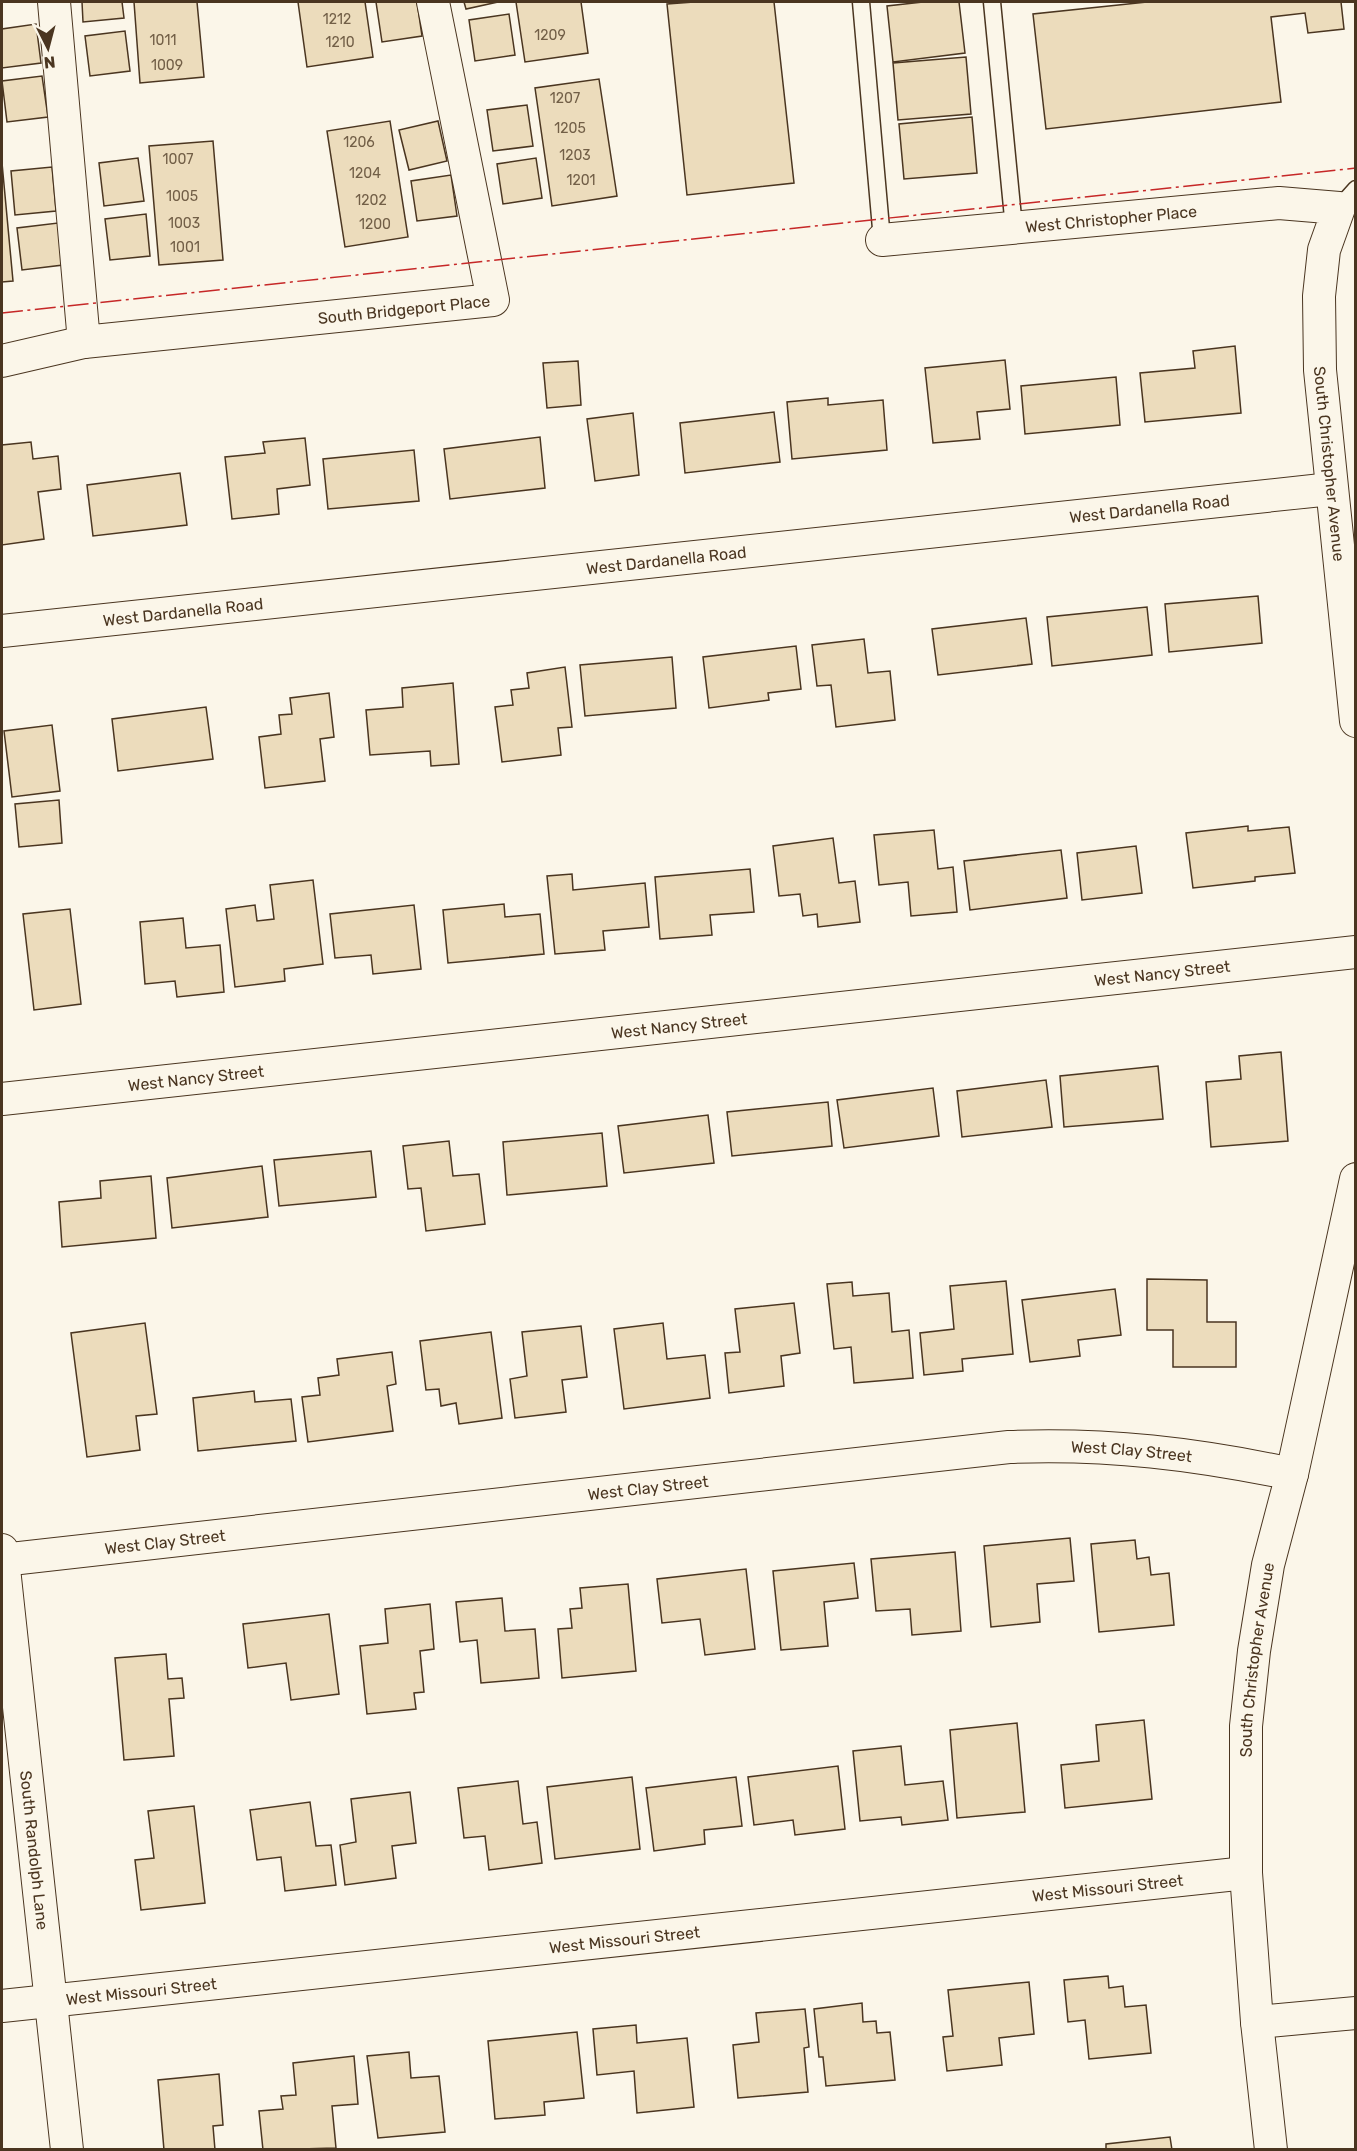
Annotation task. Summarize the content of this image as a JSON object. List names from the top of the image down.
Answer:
{
  "streets": {
    "street": [
      "West Christopher Place",
      "South Bridgeport Place",
      "South Christopher Avenue",
      "West Dardanella Road",
      "West Nancy Street",
      "West Clay Street",
      "South Randolph Lane",
      "West Missouri Street"
    ]
  },
  "crossings": [
    ["West Christopher Place", "South Christopher Avenue"],
    ["South Christopher Avenue", "West Dardanella Road"],
    ["South Christopher Avenue", "West Clay Street"],
    ["South Christopher Avenue", "West Missouri Street"],
    ["West Clay Street", "South Randolph Lane"],
    ["South Randolph Lane", "West Missouri Street"]
  ],
  "house_numbers": [
    "1212",
    "1209",
    "1011",
    "1210",
    "1009",
    "1207",
    "1205",
    "1206",
    "1203",
    "1007",
    "1204",
    "1201",
    "1005",
    "1202",
    "1003",
    "1200",
    "1001"
  ],
  "north": "bottom"
}
